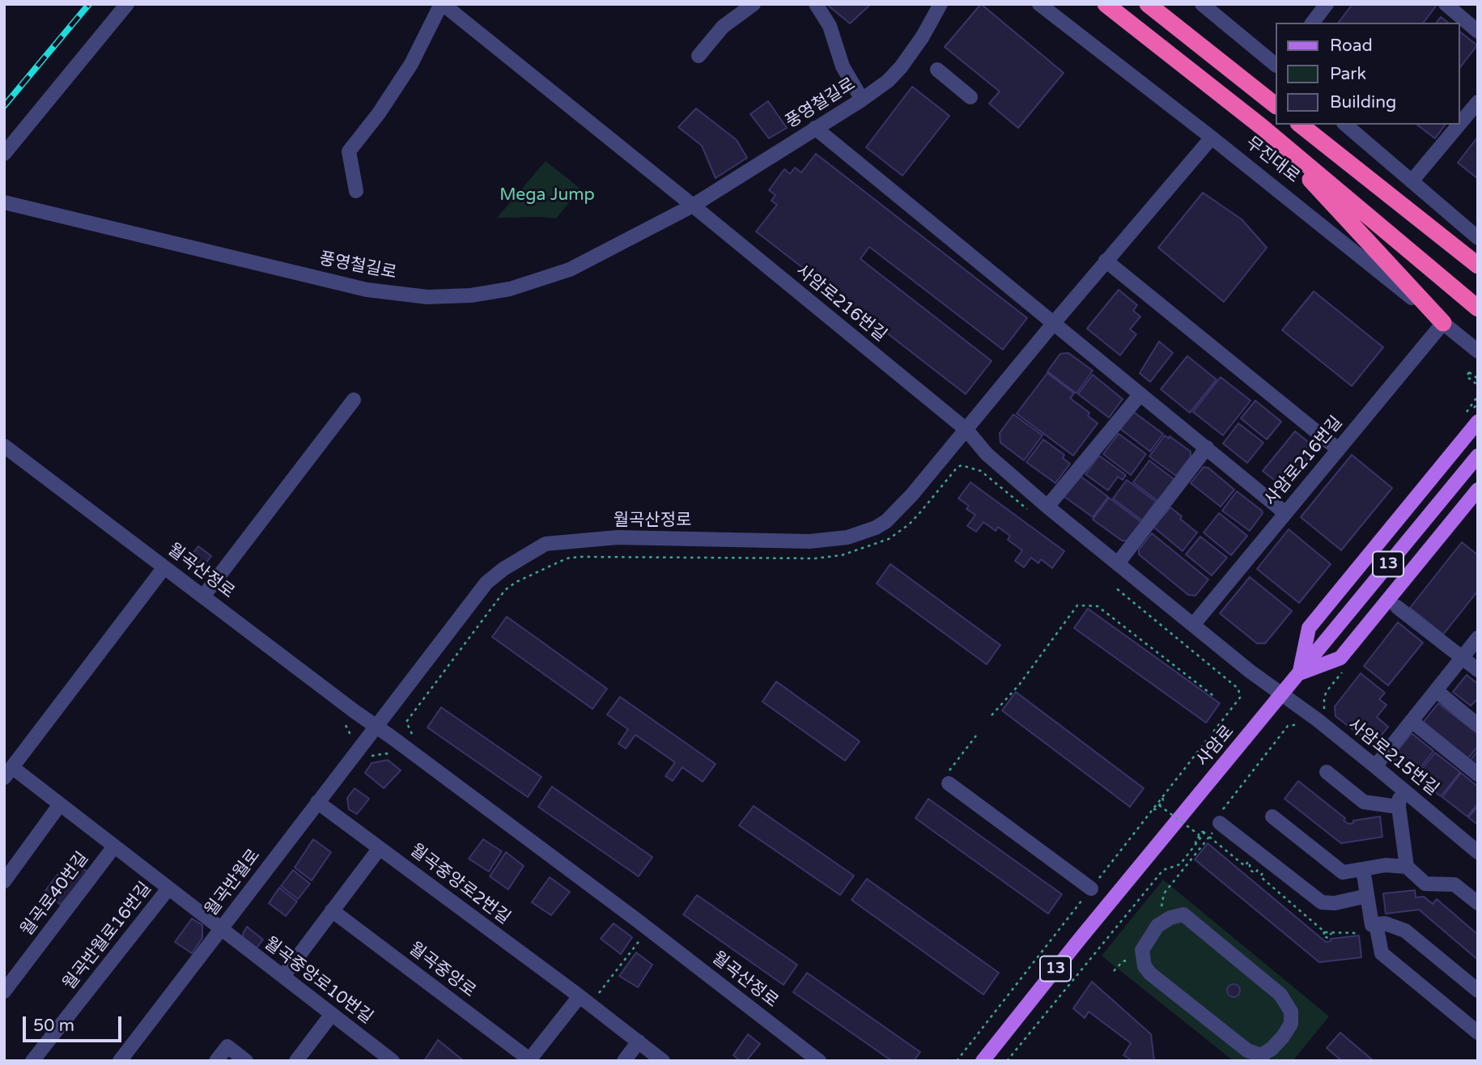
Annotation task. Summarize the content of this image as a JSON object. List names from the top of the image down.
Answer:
{
  "streets": {
    "highway": ["무진대로"],
    "main road": ["13", "사암로"],
    "street": [
      "풍영철길로",
      "사암로216번길",
      "월곡산정로",
      "사암로215번길",
      "월곡반월로",
      "월곡중앙로2번길",
      "월곡로40번길",
      "월곡반월로16번길",
      "월곡중앙로",
      "월곡중앙로10번길"
    ]
  },
  "crossings": [
    ["풍영철길로", "사암로216번길"],
    ["무진대로", "사암로216번길"],
    ["사암로216번길", "월곡산정로"],
    ["사암로216번길", "사암로"],
    ["사암로216번길", "사암로215번길"],
    ["월곡산정로", "월곡반월로"],
    ["사암로", "사암로215번길"],
    ["월곡반월로", "월곡중앙로2번길"],
    ["월곡반월로", "월곡반월로16번길"],
    ["월곡반월로", "월곡중앙로10번길"],
    ["월곡중앙로2번길", "월곡중앙로"],
    ["월곡로40번길", "월곡반월로16번길"],
    ["월곡반월로16번길", "월곡중앙로10번길"]
  ],
  "parks": ["Mega Jump"],
  "legend": ["Road", "Park", "Building"],
  "scale_bar": "50 m"
}
